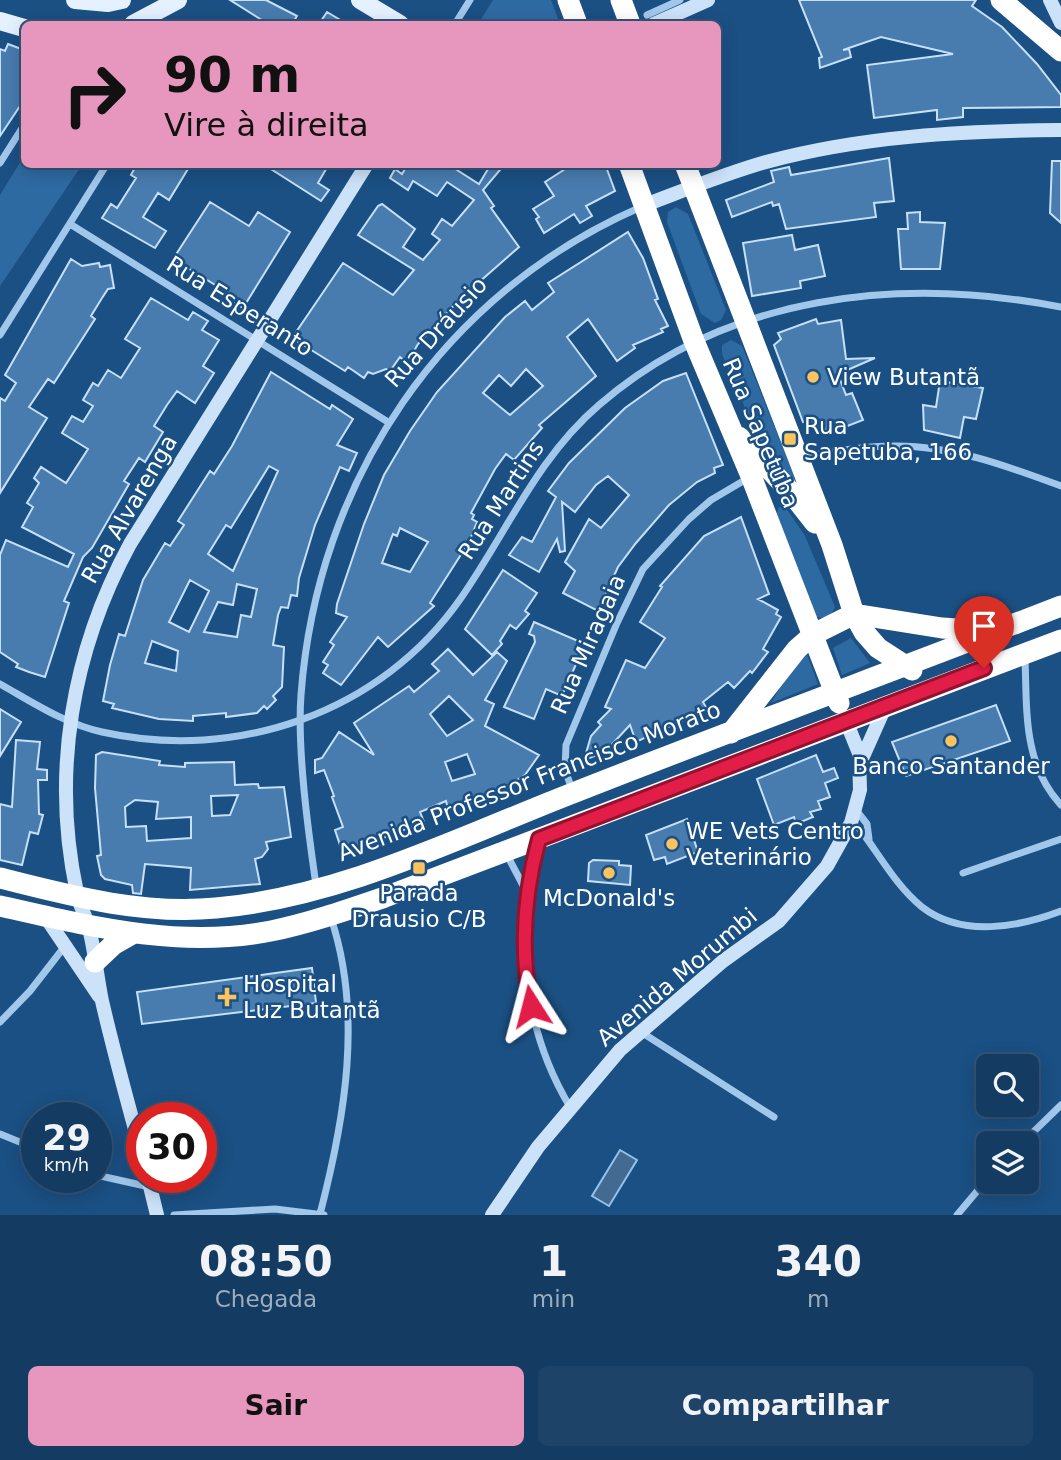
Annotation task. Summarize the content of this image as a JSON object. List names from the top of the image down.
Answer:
{
  "streets": {
    "highway": ["Rua Sapetuba", "Avenida Professor Francisco Morato"],
    "street": [
      "Rua Esperanto",
      "Rua Dráusio",
      "Rua Martins",
      "Rua Alvarenga",
      "Rua Miragaia",
      "Avenida Morumbi"
    ]
  },
  "crossings": [
    ["Rua Esperanto", "Rua Dráusio"],
    ["Rua Esperanto", "Rua Alvarenga"],
    ["Rua Dráusio", "Rua Sapetuba"],
    ["Rua Dráusio", "Rua Martins"],
    ["Rua Dráusio", "Avenida Professor Francisco Morato"],
    ["Rua Sapetuba", "Rua Martins"],
    ["Rua Sapetuba", "Rua Miragaia"],
    ["Rua Sapetuba", "Avenida Professor Francisco Morato"],
    ["Rua Sapetuba", "Avenida Morumbi"],
    ["Rua Martins", "Rua Alvarenga"],
    ["Rua Alvarenga", "Avenida Professor Francisco Morato"],
    ["Rua Miragaia", "Avenida Professor Francisco Morato"]
  ],
  "places": {
    "other": [
      "View Butantã",
      "Banco Santander",
      "WE Vets Centro Veterinário",
      "McDonald's"
    ],
    "transit": ["Rua Sapetuba, 166", "Parada Drausio C/B"],
    "health": ["Hospital Luz Butantã"]
  },
  "page": {
    "turn": ["90 m", "Vire à direita"],
    "speed": "29 km/h",
    "limit": "30",
    "eta": [
      "08:50",
      "Chegada",
      "1",
      "min",
      "340",
      "m"
    ],
    "buttons": ["Sair", "Compartilhar"]
  }
}
